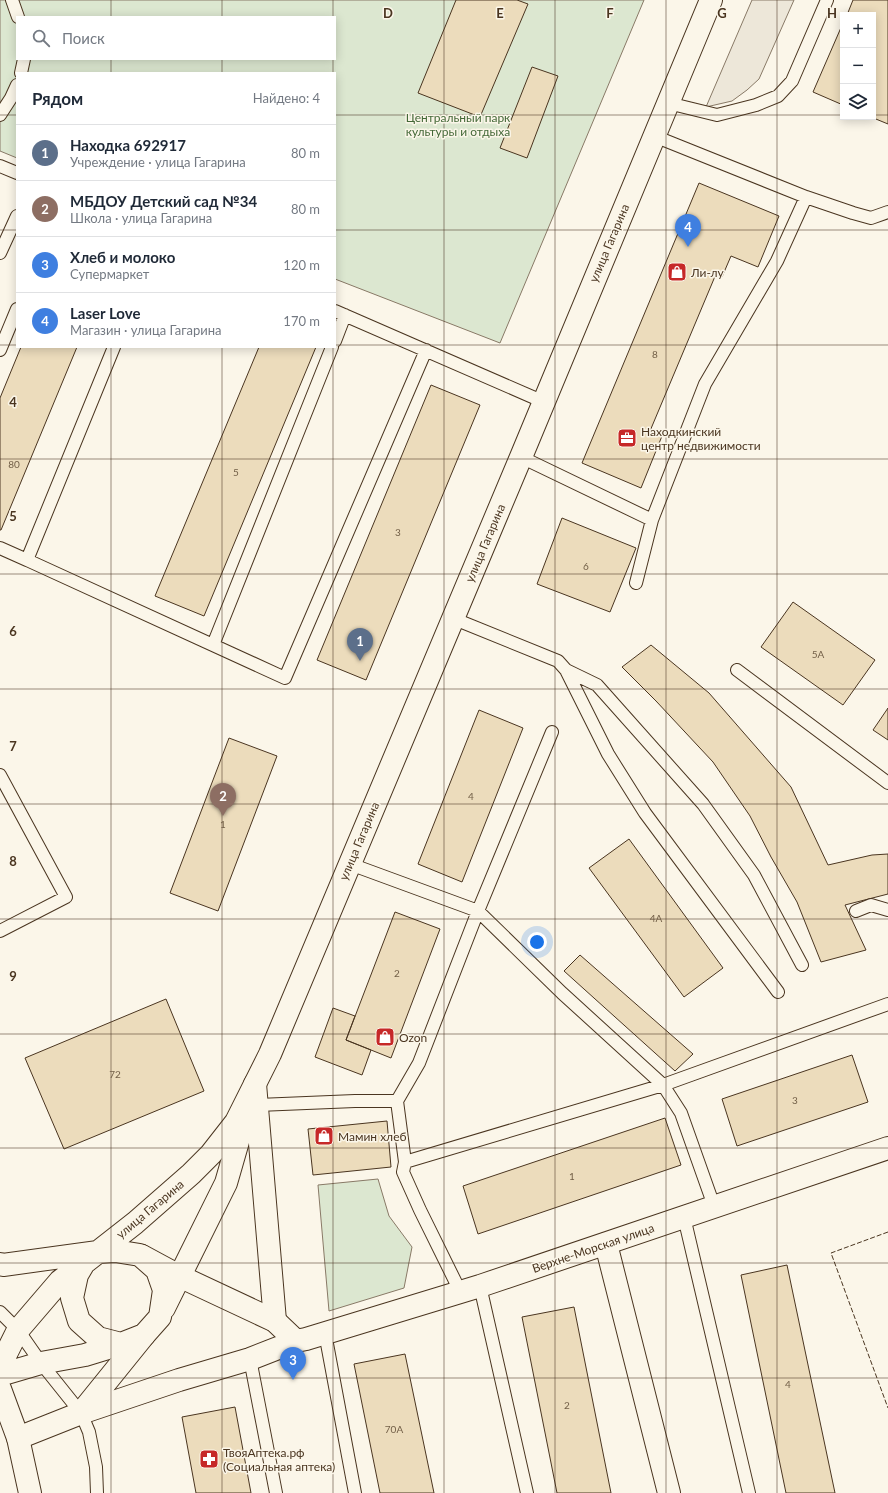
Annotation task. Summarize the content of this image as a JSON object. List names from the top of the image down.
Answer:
{
  "streets": {
    "main road": ["улица Гагарина", "Верхне-Морская улица"]
  },
  "parks": ["Центральный парк культуры и отдыха"],
  "places": {
    "shop": ["Ли-лу", "Ozon", "Мамин хлеб"],
    "office": ["Находкинский центр недвижимости"],
    "pharmacy": ["ТвояАптека.рф (Социальная аптека)"]
  },
  "house_numbers": [
    "8",
    "80",
    "5",
    "3",
    "6",
    "5А",
    "4",
    "1",
    "4А",
    "2",
    "72",
    "3",
    "1",
    "4",
    "2",
    "70А"
  ],
  "page": {
    "map_buttons": ["+", "−"],
    "search": "Поиск",
    "heading": ["Рядом", "Найдено: 4"],
    "list": [
      {
        "mark": "1",
        "name": "Находка 692917",
        "note": "Учреждение · улица Гагарина",
        "value": "80 m"
      },
      {
        "mark": "2",
        "name": "МБДОУ Детский сад №34",
        "note": "Школа · улица Гагарина",
        "value": "80 m"
      },
      {
        "mark": "3",
        "name": "Хлеб и молоко",
        "note": "Супермаркет",
        "value": "120 m"
      },
      {
        "mark": "4",
        "name": "Laser Love",
        "note": "Магазин · улица Гагарина",
        "value": "170 m"
      }
    ],
    "pins": [
      "4",
      "1",
      "2",
      "3"
    ]
  },
  "grid": {
    "columns": [
      "D",
      "E",
      "F",
      "G",
      "H"
    ],
    "rows": [
      "4",
      "5",
      "6",
      "7",
      "8",
      "9"
    ]
  }
}
